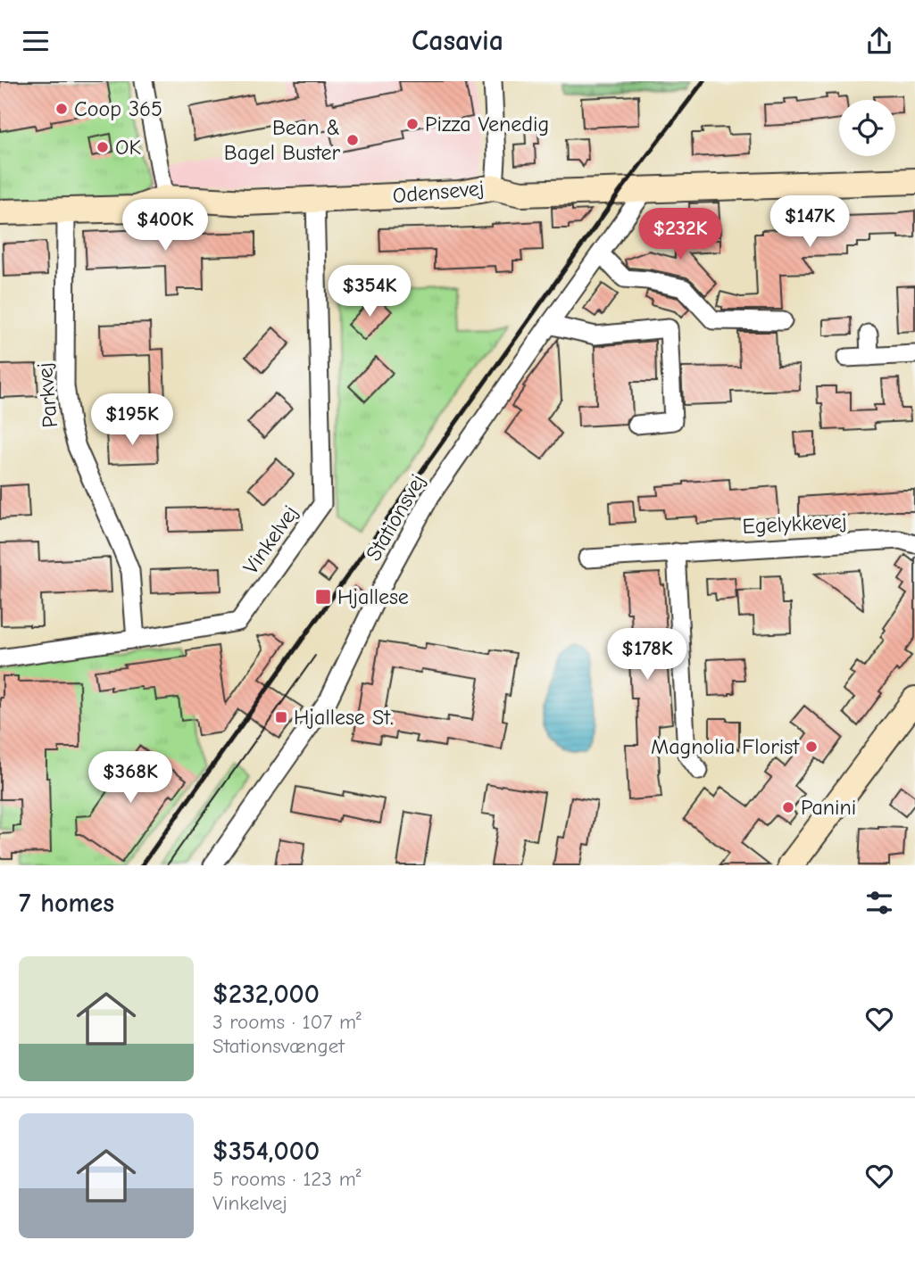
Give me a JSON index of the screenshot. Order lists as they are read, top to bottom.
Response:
{
  "streets": {
    "street": [
      "Odensevej",
      "Parkvej",
      "Stationsvej",
      "Egelykkevej",
      "Vinkelvej"
    ]
  },
  "crossings": [
    ["Odensevej", "Parkvej"],
    ["Odensevej", "Stationsvej"],
    ["Odensevej", "Vinkelvej"],
    ["Parkvej", "Vinkelvej"]
  ],
  "places": {
    "other": [
      "Coop 365",
      "Pizza Venedig",
      "Bean & Bagel Buster",
      "OK",
      "Magnolia Florist",
      "Panini"
    ],
    "transit": ["Hjallese", "Hjallese St."]
  },
  "page": {
    "header": "Casavia",
    "price": [
      "$147K",
      "$400K",
      "$232K",
      "$354K",
      "$195K",
      "$178K",
      "$368K"
    ],
    "heading": "7 homes",
    "list": [
      {
        "name": "$232,000",
        "note": "3 rooms · 107 m² · Stationsvænget"
      },
      {
        "name": "$354,000",
        "note": "5 rooms · 123 m² · Vinkelvej"
      }
    ]
  }
}
